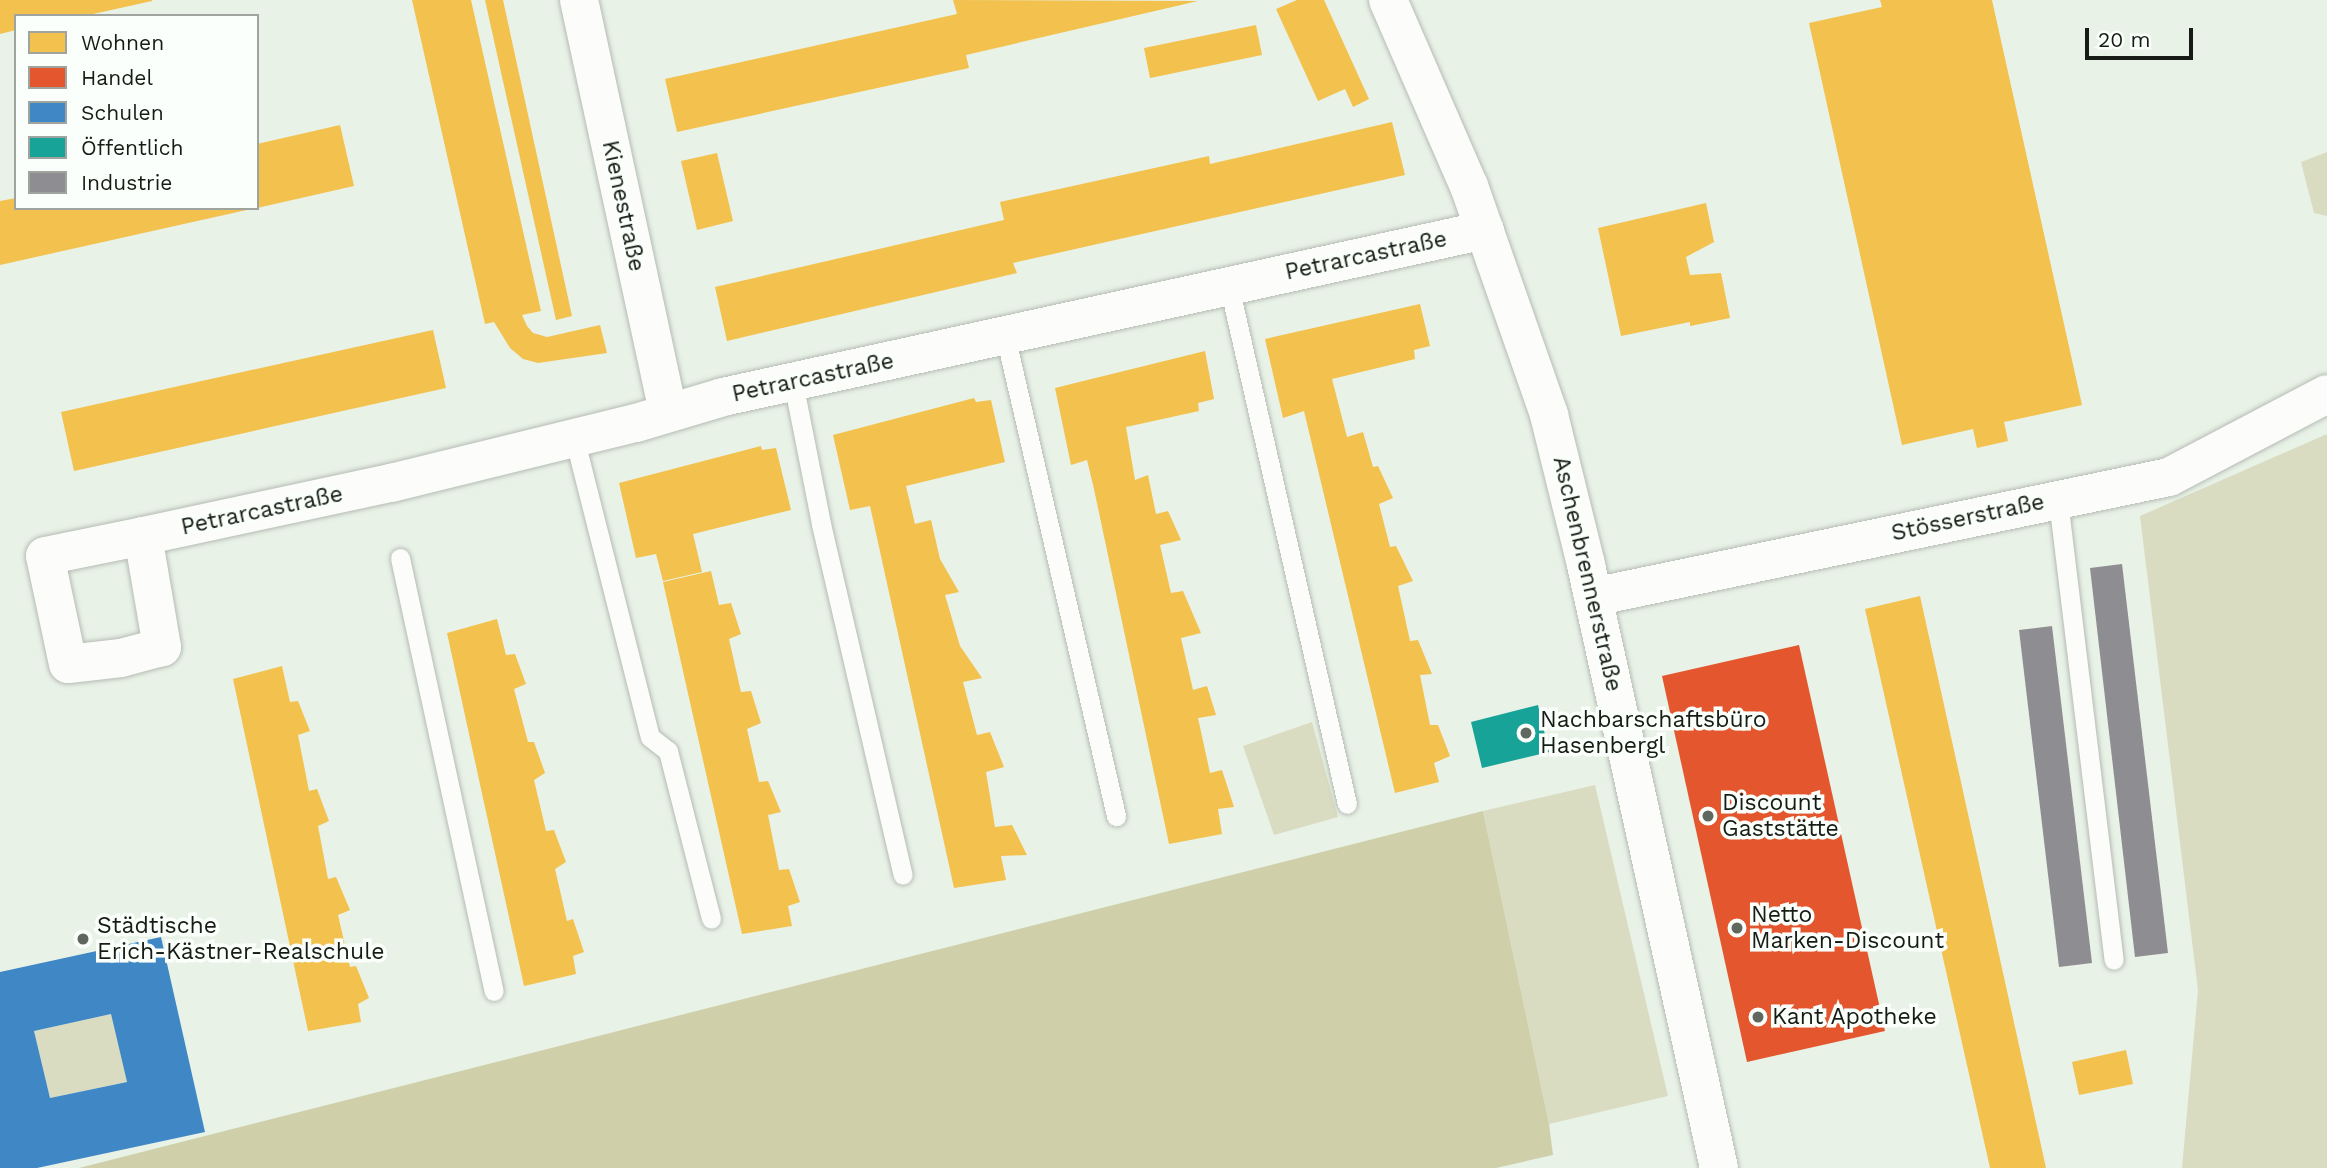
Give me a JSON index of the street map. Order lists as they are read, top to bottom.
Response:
{
  "streets": {
    "street": [
      "Kienestraße",
      "Petrarcastraße",
      "Stösserstraße",
      "Aschenbrennerstraße"
    ]
  },
  "crossings": [
    ["Kienestraße", "Petrarcastraße"],
    ["Petrarcastraße", "Aschenbrennerstraße"],
    ["Stösserstraße", "Aschenbrennerstraße"]
  ],
  "places": [
    "Nachbarschaftsbüro Hasenbergl",
    "Discount Gaststätte",
    "Netto Marken-Discount",
    "Städtische Erich-Kästner-Realschule",
    "Kant Apotheke"
  ],
  "legend": [
    "Wohnen",
    "Handel",
    "Schulen",
    "Öffentlich",
    "Industrie"
  ],
  "scale_bar": "20 m"
}
